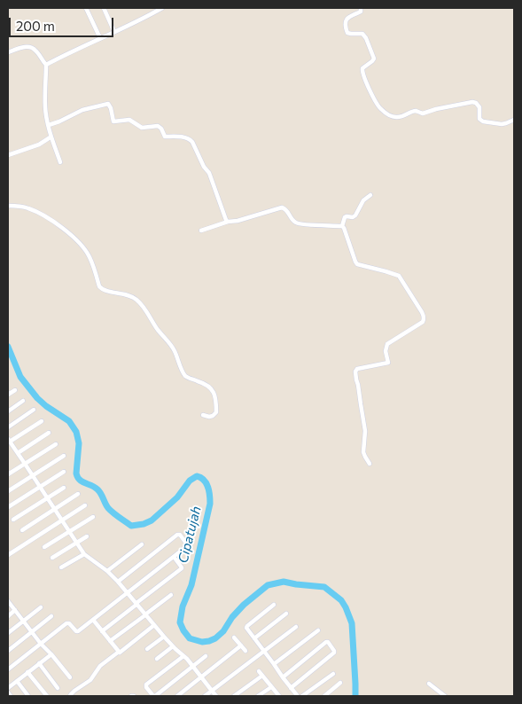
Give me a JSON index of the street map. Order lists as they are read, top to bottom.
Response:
{
  "water": ["Cipatujah"],
  "scale_bar": "200 m"
}
